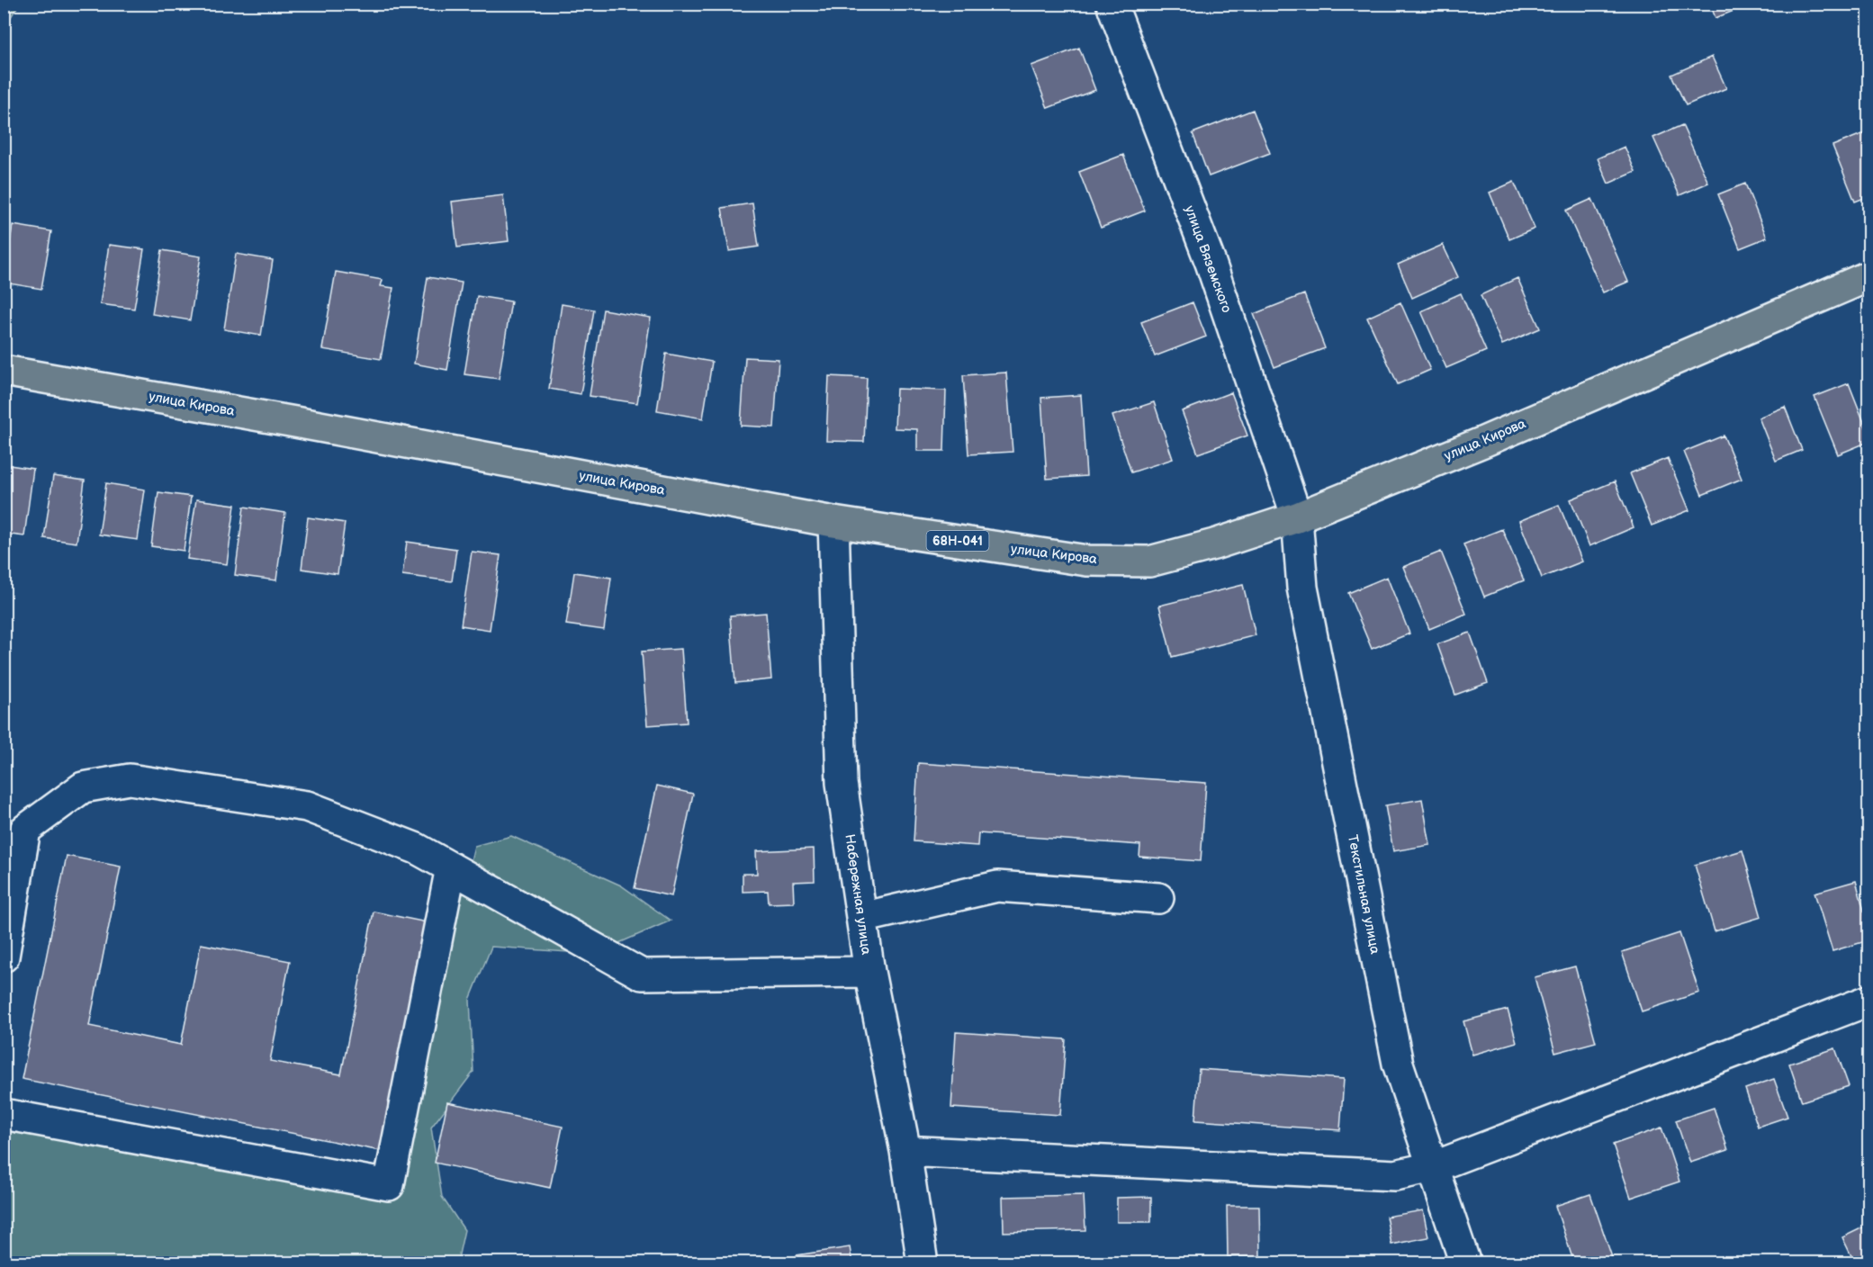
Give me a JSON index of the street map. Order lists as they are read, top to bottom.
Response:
{
  "streets": {
    "main road": ["улица Кирова", "68Н-041"],
    "street": ["улица Вяземского", "Набережная улица", "Текстильная улица"]
  },
  "crossings": [
    ["улица Вяземского", "улица Кирова"],
    ["улица Вяземского", "Текстильная улица"],
    ["улица Кирова", "Набережная улица"],
    ["улица Кирова", "Текстильная улица"]
  ]
}
